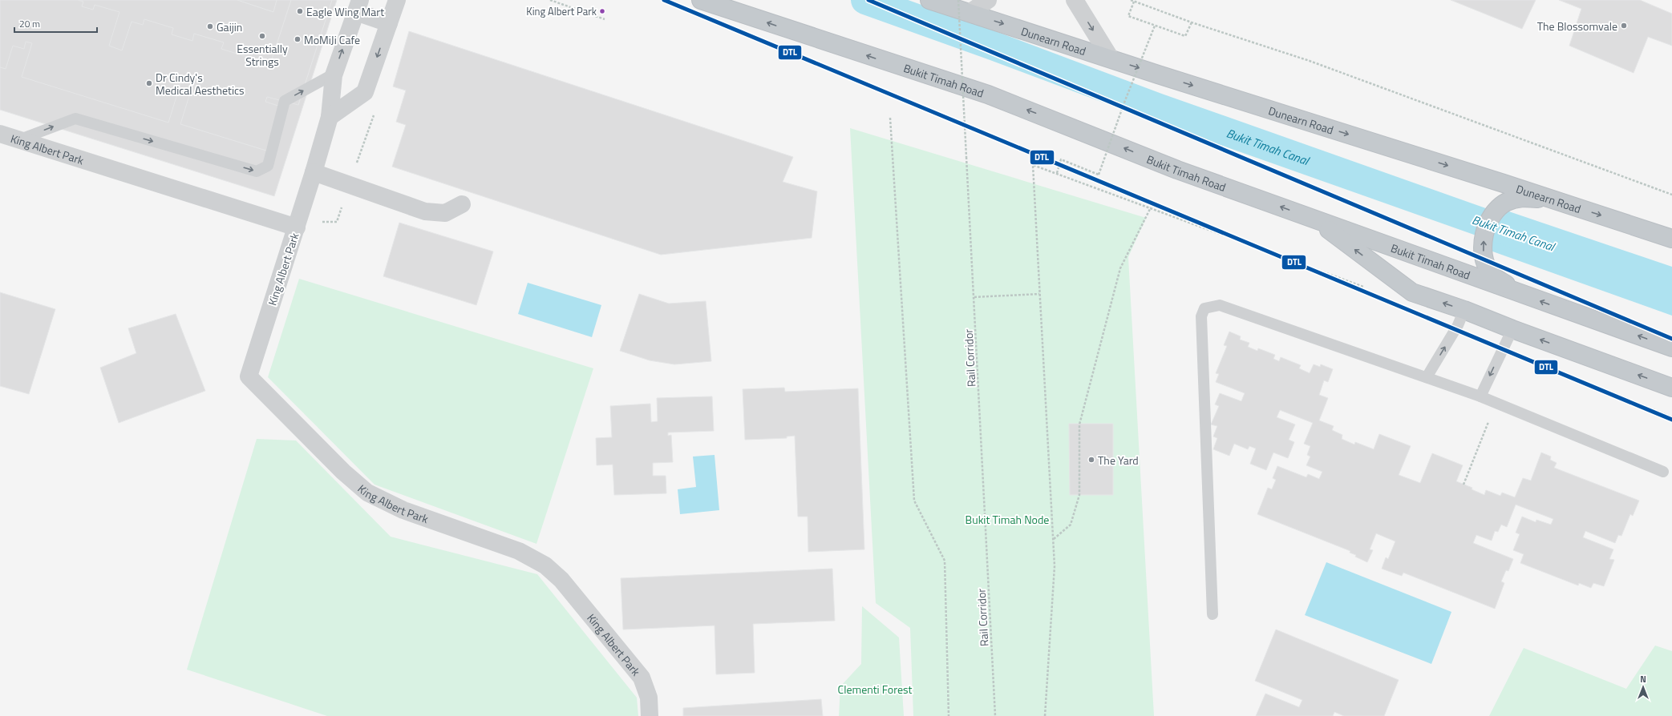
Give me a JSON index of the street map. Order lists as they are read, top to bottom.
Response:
{
  "streets": {
    "highway": ["Dunearn Road", "Bukit Timah Road"],
    "street": ["King Albert Park"],
    "path": ["Rail Corridor"]
  },
  "one_way": ["Bukit Timah Road"],
  "water": ["Bukit Timah Canal"],
  "parks": ["Bukit Timah Node", "Clementi Forest"],
  "places": [
    "Eagle Wing Mart",
    "King Albert Park",
    "The Blossomvale",
    "Gaijin",
    "Essentially Strings",
    "MoMiJi Cafe",
    "Dr Cindy's Medical Aesthetics",
    "The Yard"
  ],
  "lines": ["transit line DTL"],
  "scale_bar": "20 m",
  "north": "top"
}
